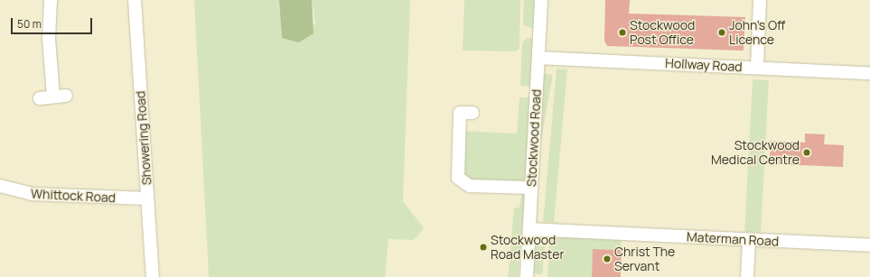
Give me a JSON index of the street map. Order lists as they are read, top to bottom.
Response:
{
  "streets": {
    "street": [
      "Hollway Road",
      "Showering Road",
      "Stockwood Road",
      "Whittock Road",
      "Materman Road"
    ]
  },
  "crossings": [
    ["Hollway Road", "Stockwood Road"],
    ["Showering Road", "Whittock Road"],
    ["Stockwood Road", "Materman Road"]
  ],
  "places": [
    "Stockwood Post Office",
    "John's Off Licence",
    "Stockwood Medical Centre",
    "Stockwood Road Master",
    "Christ The Servant"
  ],
  "scale_bar": "50 m"
}
